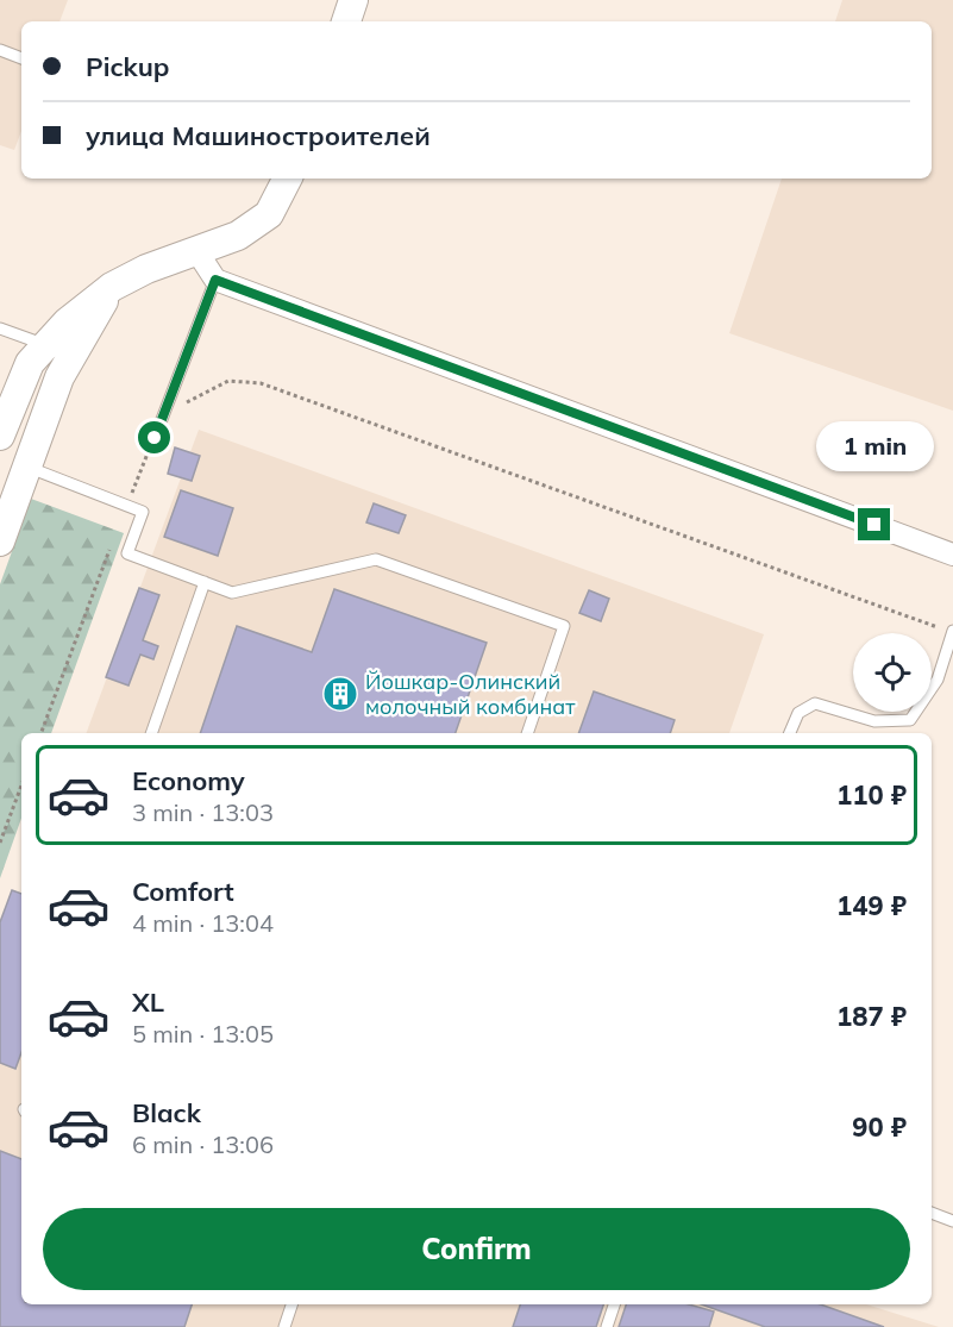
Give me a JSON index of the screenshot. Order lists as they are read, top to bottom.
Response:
{
  "places": {
    "building": ["Йошкар-Олинский молочный комбинат"]
  },
  "page": {
    "banner": ["Pickup", "улица Машиностроителей"],
    "bubble": "1 min",
    "list": [
      {
        "name": "Economy",
        "note": "3 min · 13:03",
        "value": "110 ₽"
      },
      {
        "name": "Comfort",
        "note": "4 min · 13:04",
        "value": "149 ₽"
      },
      {
        "name": "XL",
        "note": "5 min · 13:05",
        "value": "187 ₽"
      },
      {
        "name": "Black",
        "note": "6 min · 13:06",
        "value": "90 ₽"
      }
    ],
    "buttons": "Confirm"
  }
}
